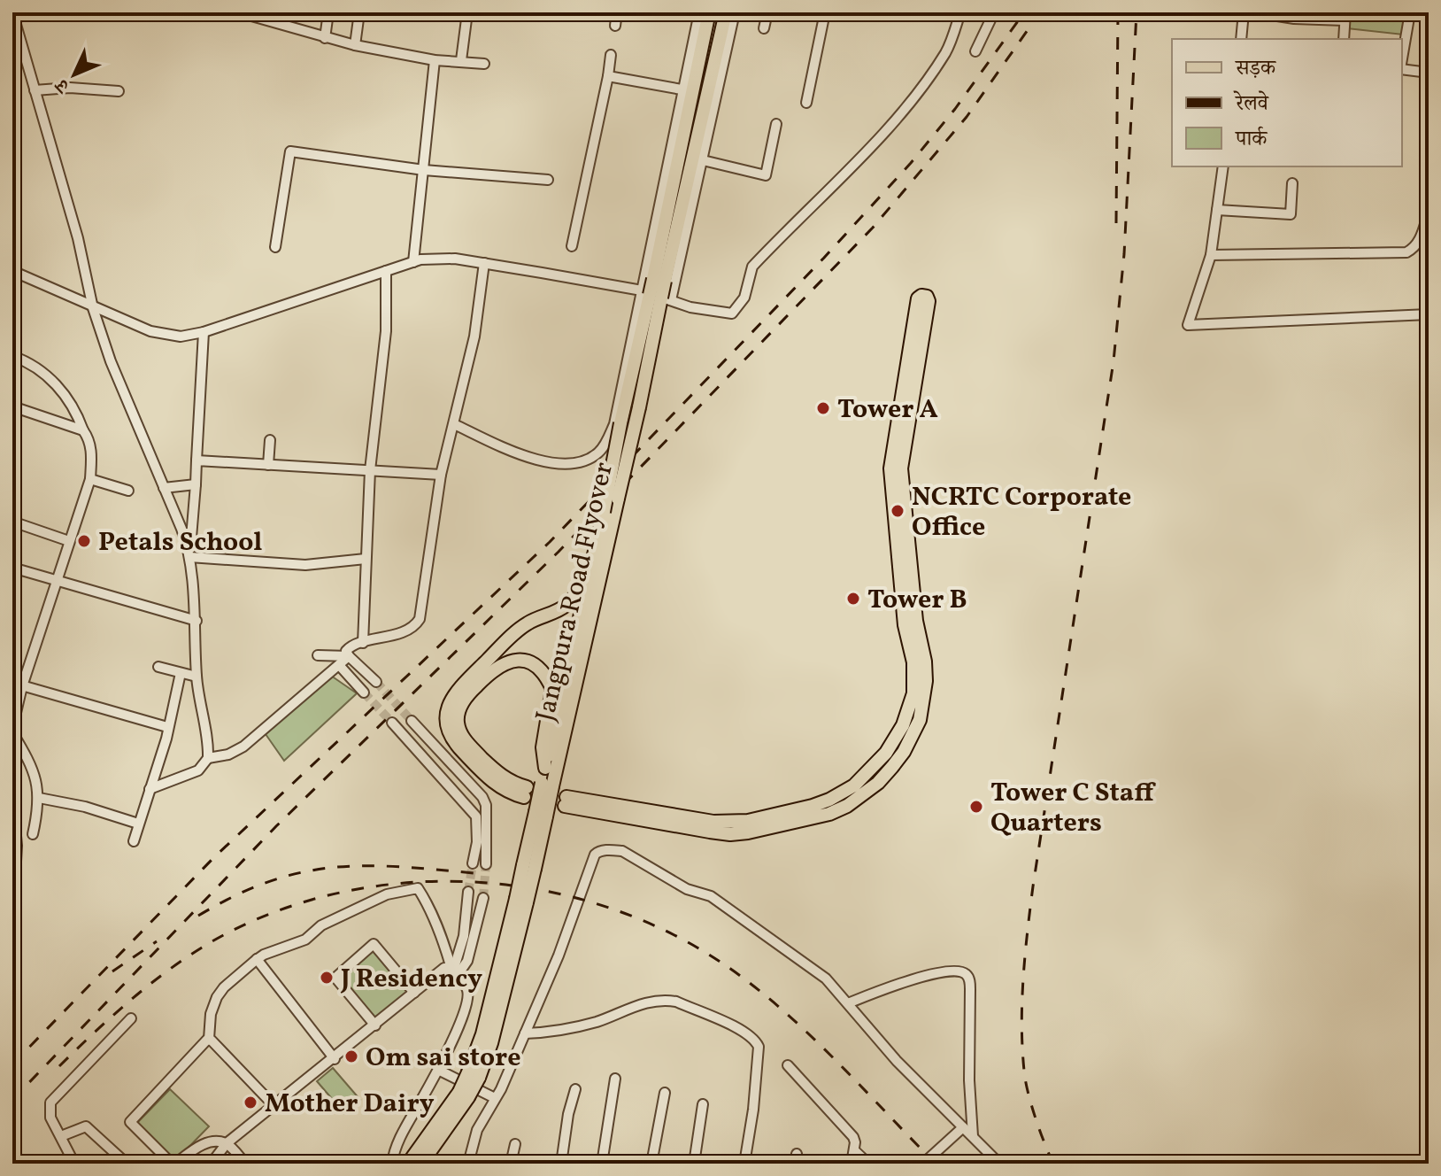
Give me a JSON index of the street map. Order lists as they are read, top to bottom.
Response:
{
  "streets": {
    "main road": ["Jangpura Road Flyover"]
  },
  "places": [
    "Tower A",
    "NCRTC Corporate Office",
    "Petals School",
    "Tower B",
    "Tower C Staff Quarters",
    "J Residency",
    "Om sai store",
    "Mother Dairy"
  ],
  "legend": ["सड़क", "रेलवे", "पार्क"],
  "north": "bottom left"
}
